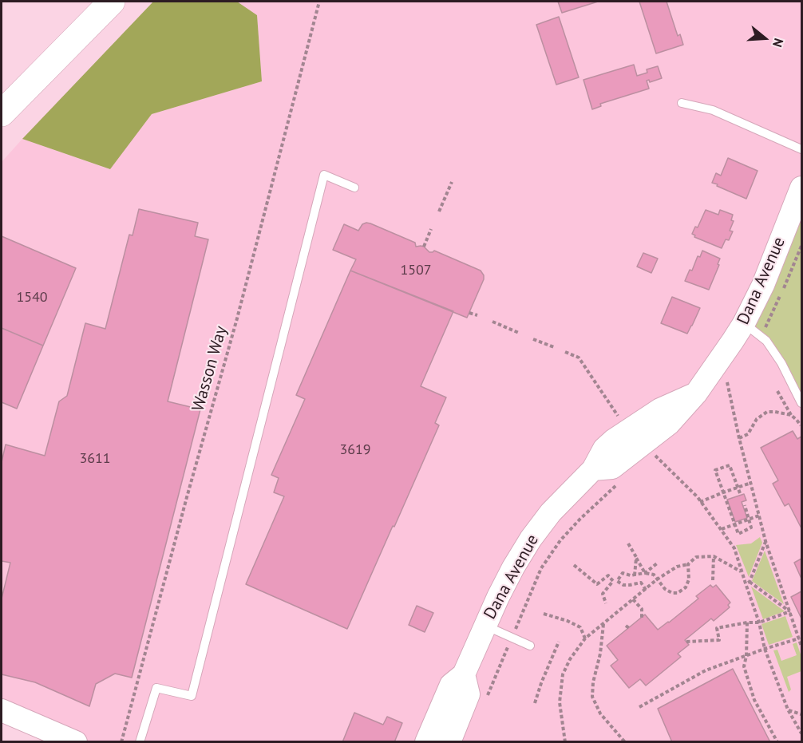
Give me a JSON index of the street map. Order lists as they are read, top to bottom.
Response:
{
  "streets": {
    "street": ["Dana Avenue"],
    "path": ["Wasson Way"]
  },
  "house_numbers": [
    "1507",
    "1540",
    "3619",
    "3611"
  ],
  "north": "right"
}
